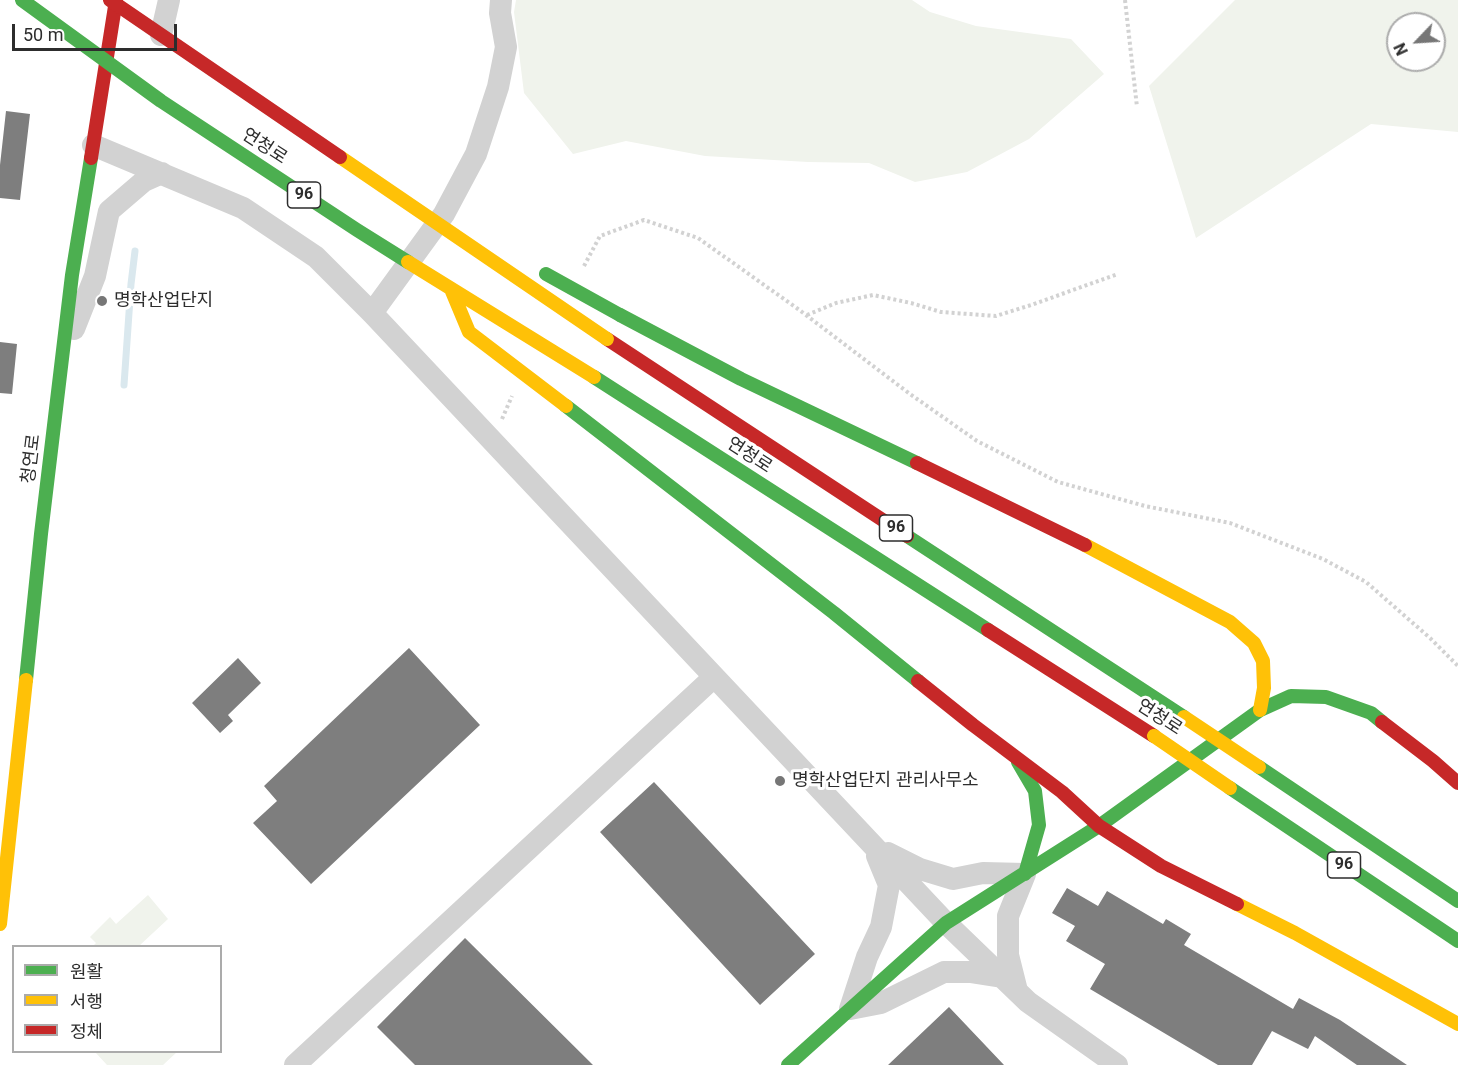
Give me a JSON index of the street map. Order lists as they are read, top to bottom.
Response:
{
  "streets": {
    "main road": ["연청로", "96", "청연로"]
  },
  "places": ["명학산업단지", "명학산업단지 관리사무소"],
  "legend": ["원활", "서행", "정체"],
  "scale_bar": "50 m",
  "north": "bottom left"
}
